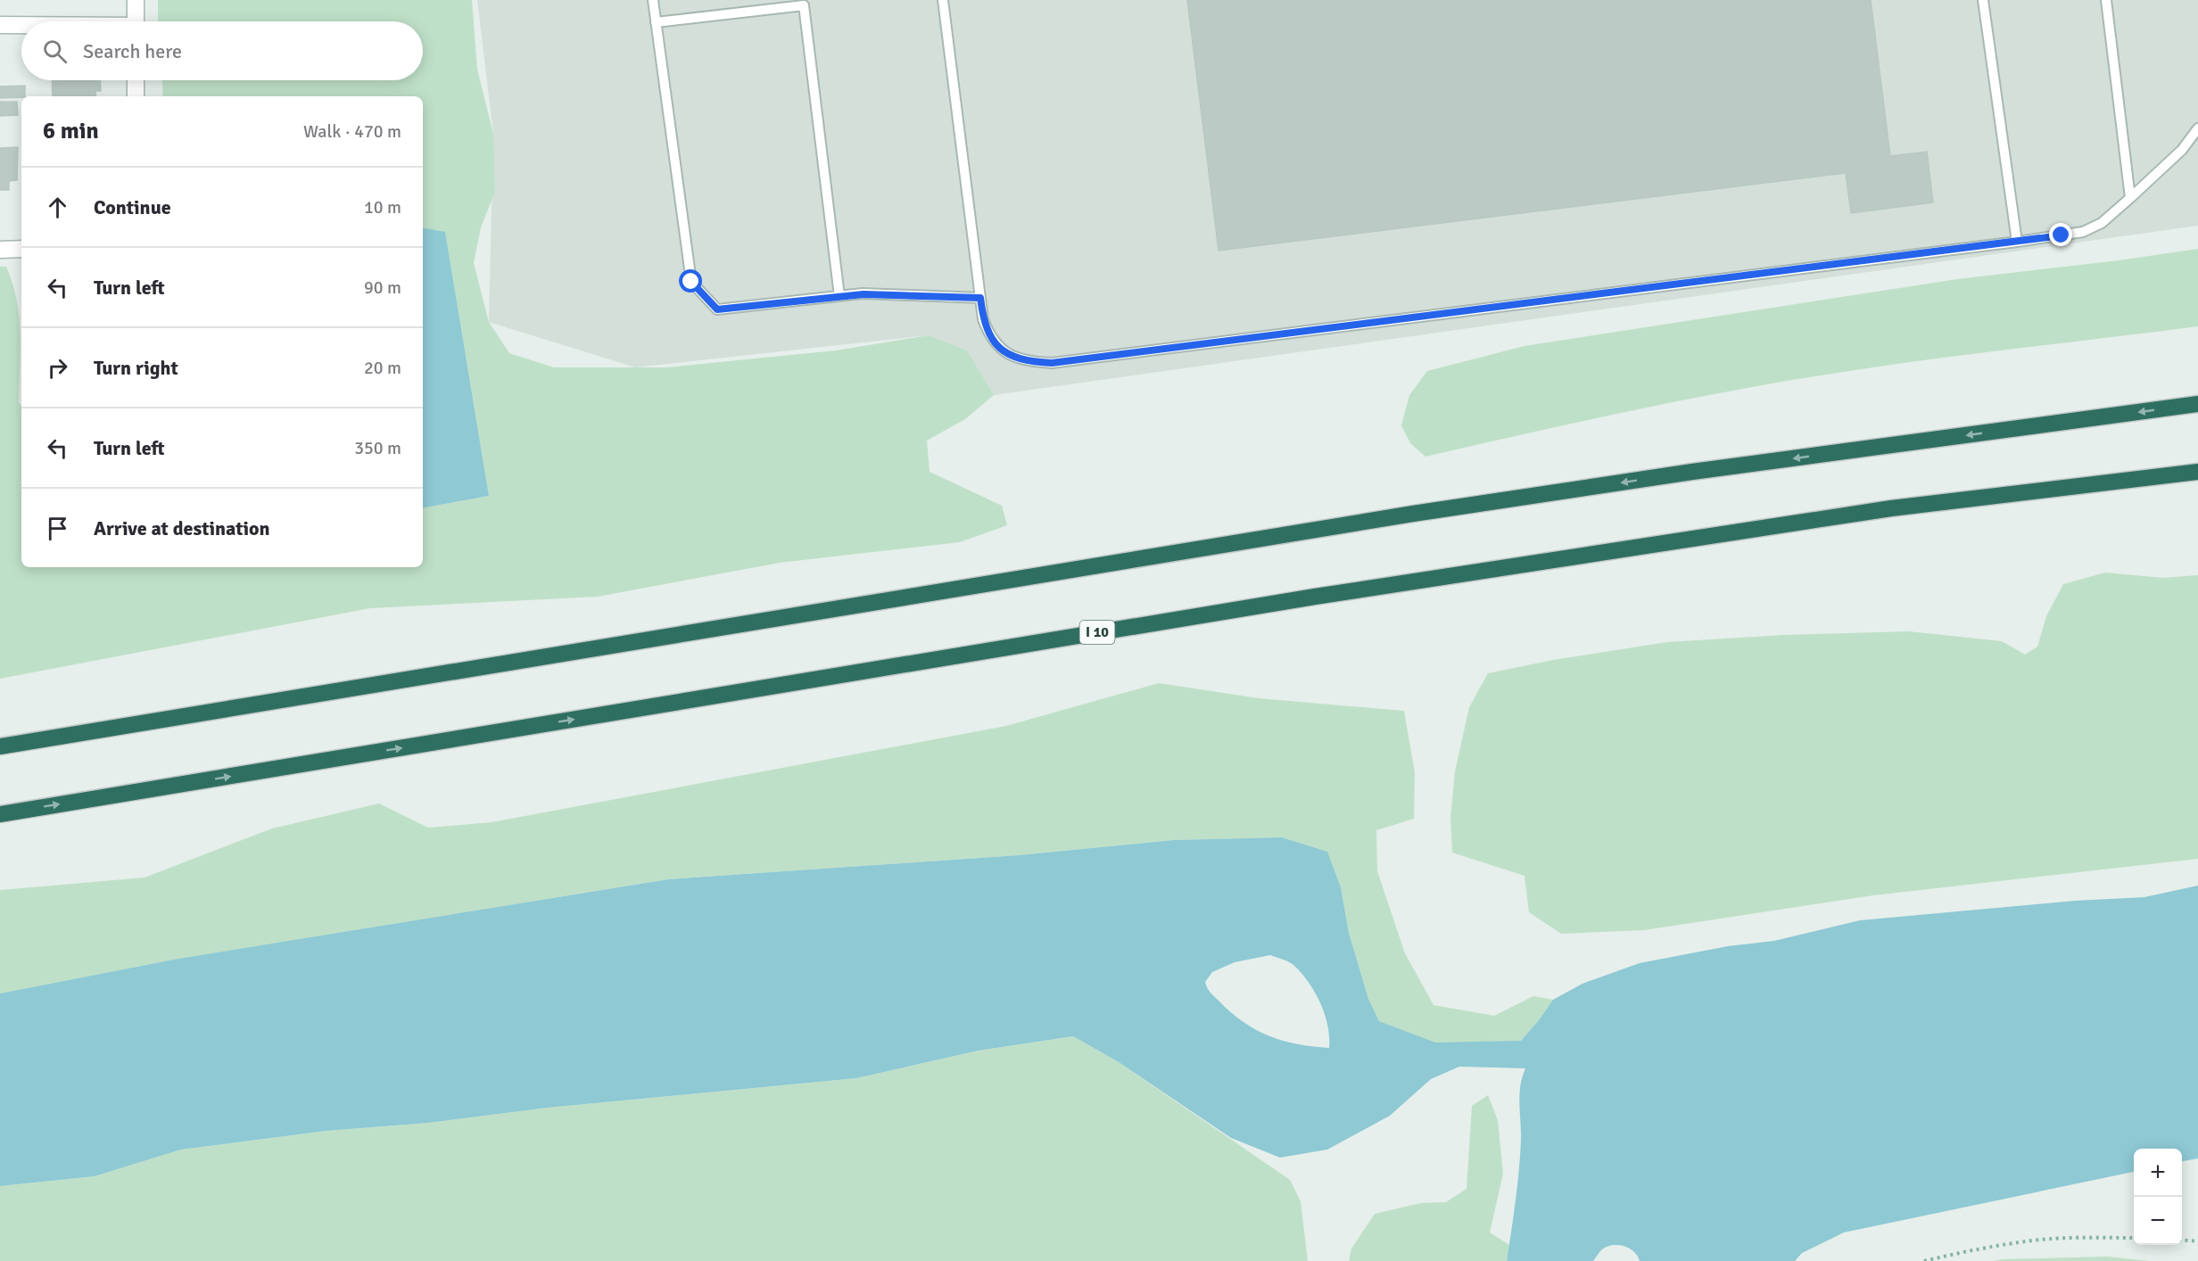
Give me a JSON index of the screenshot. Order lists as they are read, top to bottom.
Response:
{
  "streets": {
    "highway": ["I 10"]
  },
  "page": {
    "search": "Search here",
    "heading": ["6 min", "Walk · 470 m"],
    "list": [
      ["Continue", "10 m"],
      ["Turn left", "90 m"],
      ["Turn right", "20 m"],
      ["Turn left", "350 m"],
      "Arrive at destination"
    ],
    "map_buttons": ["+", "−"]
  }
}
